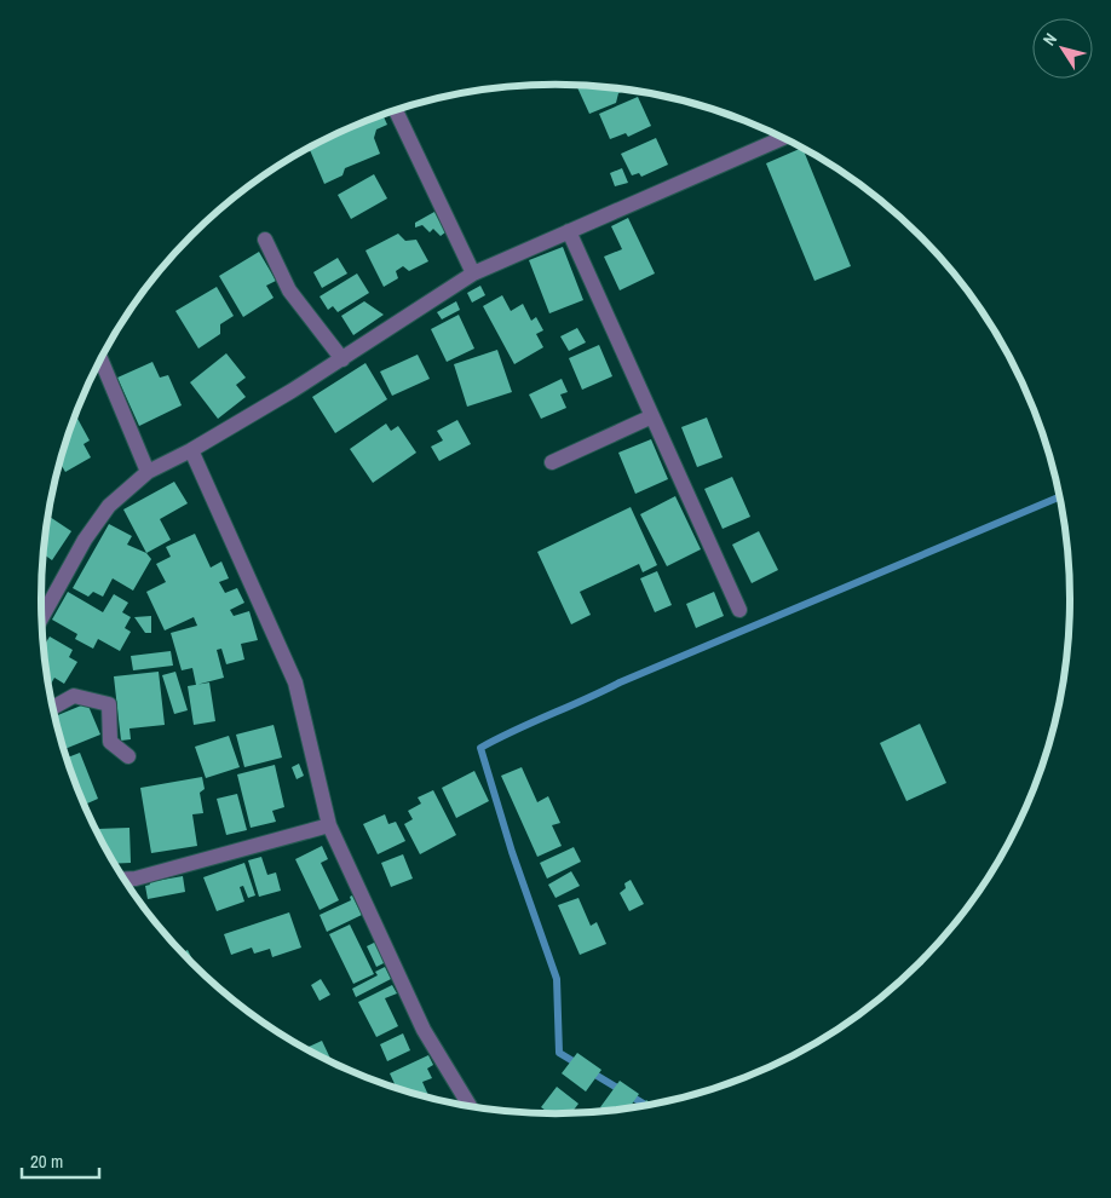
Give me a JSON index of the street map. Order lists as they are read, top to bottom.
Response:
{
  "scale_bar": "20 m",
  "north": "top left"
}
